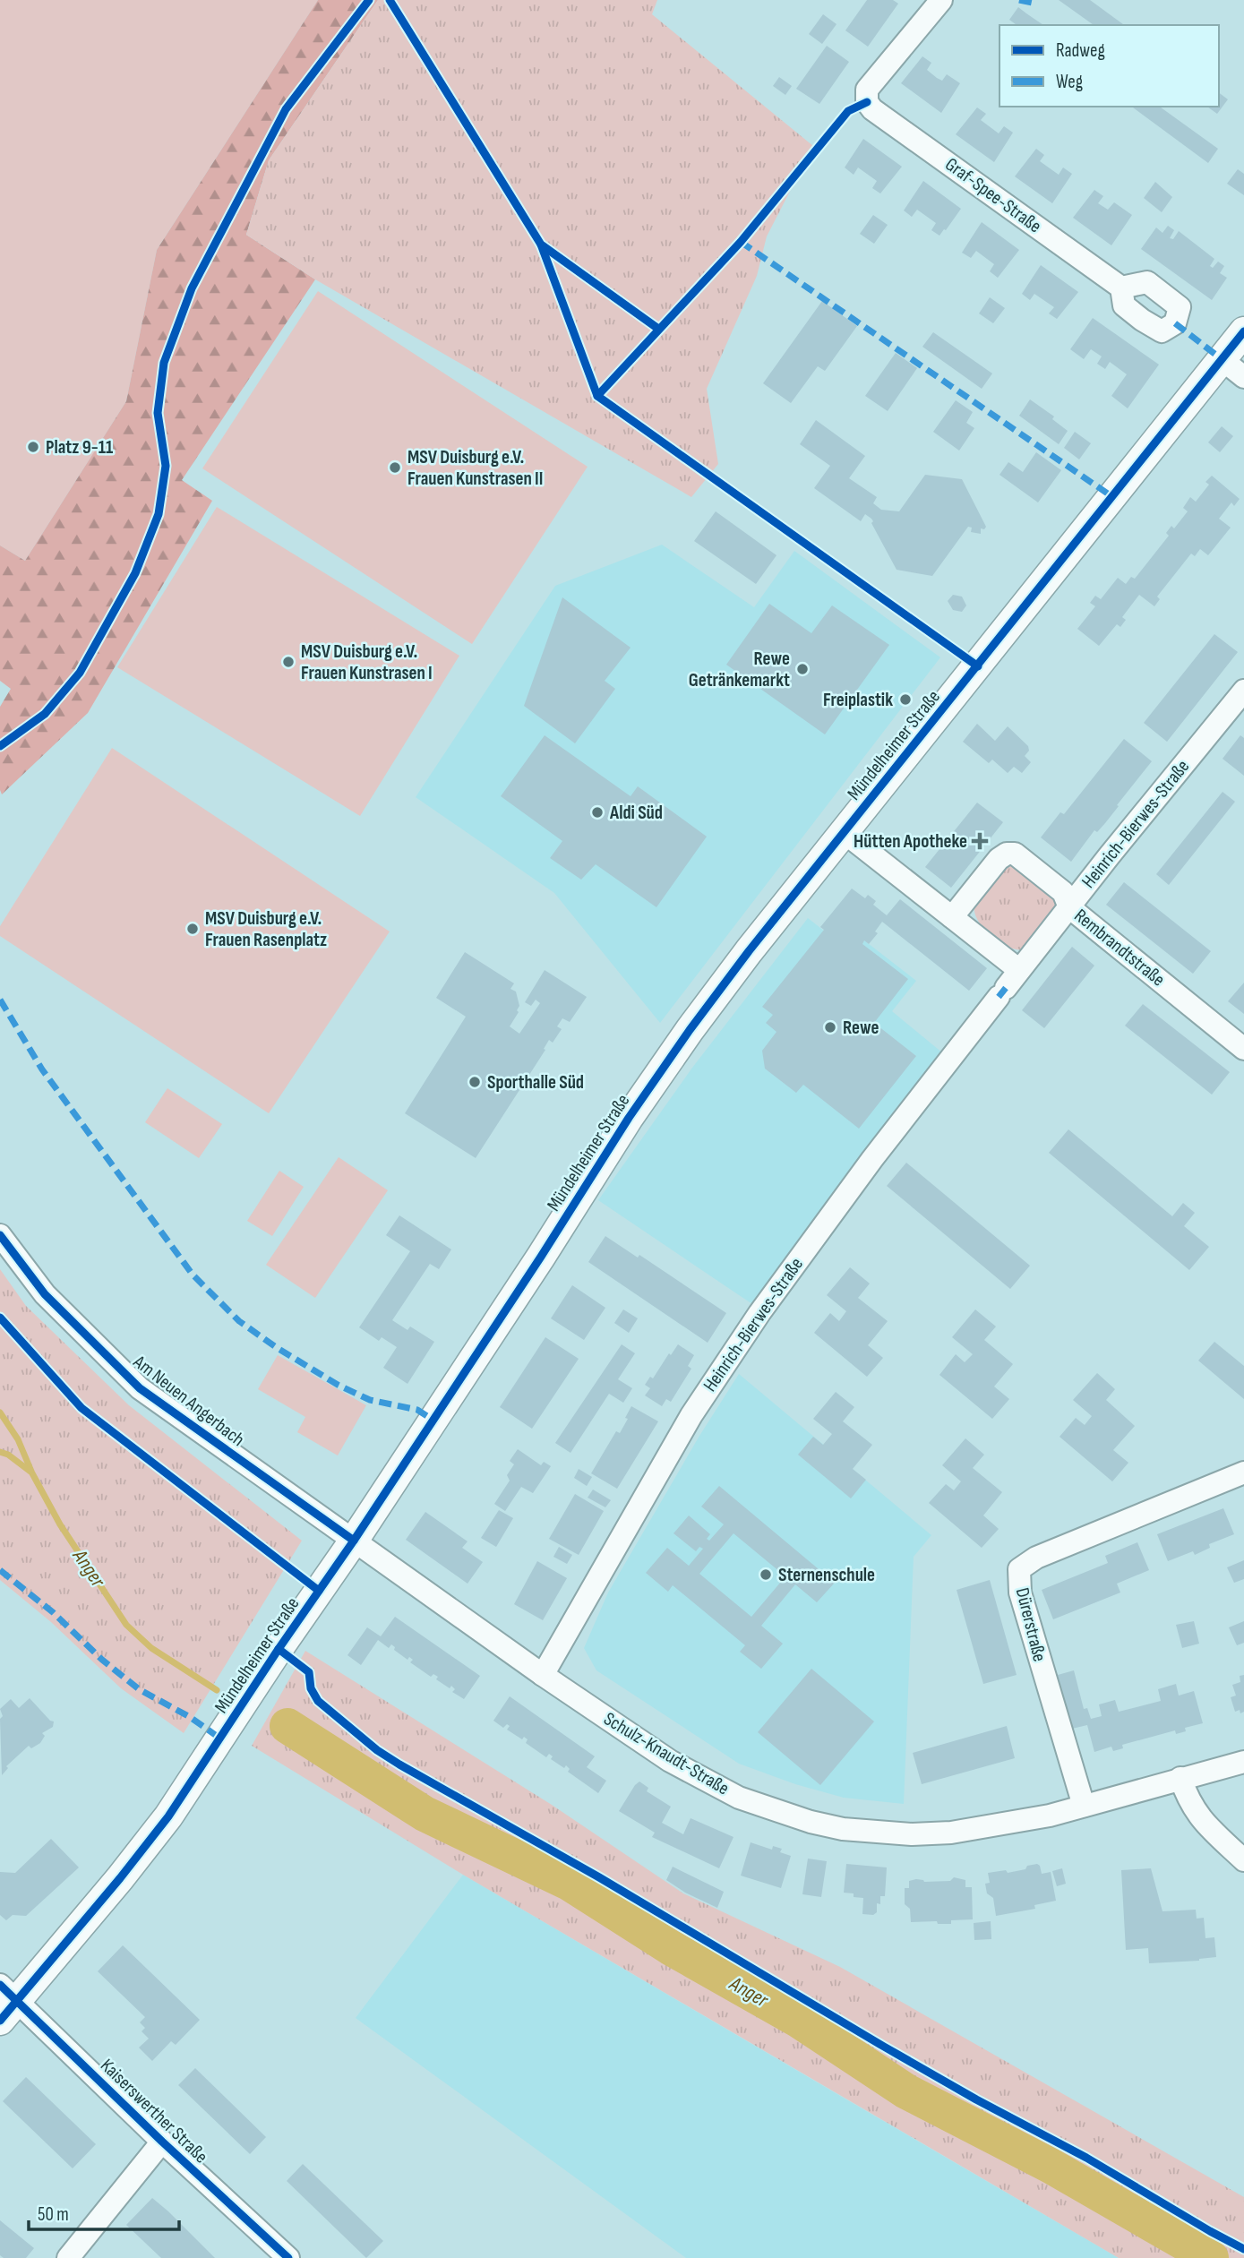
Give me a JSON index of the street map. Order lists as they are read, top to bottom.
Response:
{
  "streets": {
    "main road": ["Mündelheimer Straße"],
    "street": [
      "Graf-Spee-Straße",
      "Heinrich-Bierwes-Straße",
      "Rembrandtstraße",
      "Am Neuen Angerbach",
      "Dürerstraße",
      "Schulz-Knaudt-Straße",
      "Kaiserswerther Straße"
    ]
  },
  "crossings": [
    ["Mündelheimer Straße", "Am Neuen Angerbach"],
    ["Mündelheimer Straße", "Schulz-Knaudt-Straße"],
    ["Mündelheimer Straße", "Kaiserswerther Straße"],
    ["Heinrich-Bierwes-Straße", "Rembrandtstraße"],
    ["Heinrich-Bierwes-Straße", "Schulz-Knaudt-Straße"],
    ["Am Neuen Angerbach", "Schulz-Knaudt-Straße"],
    ["Dürerstraße", "Schulz-Knaudt-Straße"]
  ],
  "water": ["Anger"],
  "places": {
    "other": [
      "Platz 9-11",
      "MSV Duisburg e.V. Frauen Kunstrasen II",
      "MSV Duisburg e.V. Frauen Kunstrasen I",
      "Rewe Getränkemarkt",
      "Freiplastik",
      "Aldi Süd",
      "MSV Duisburg e.V. Frauen Rasenplatz",
      "Rewe",
      "Sporthalle Süd",
      "Sternenschule"
    ],
    "health": ["Hütten Apotheke"]
  },
  "legend": ["Radweg", "Weg"],
  "scale_bar": "50 m"
}
